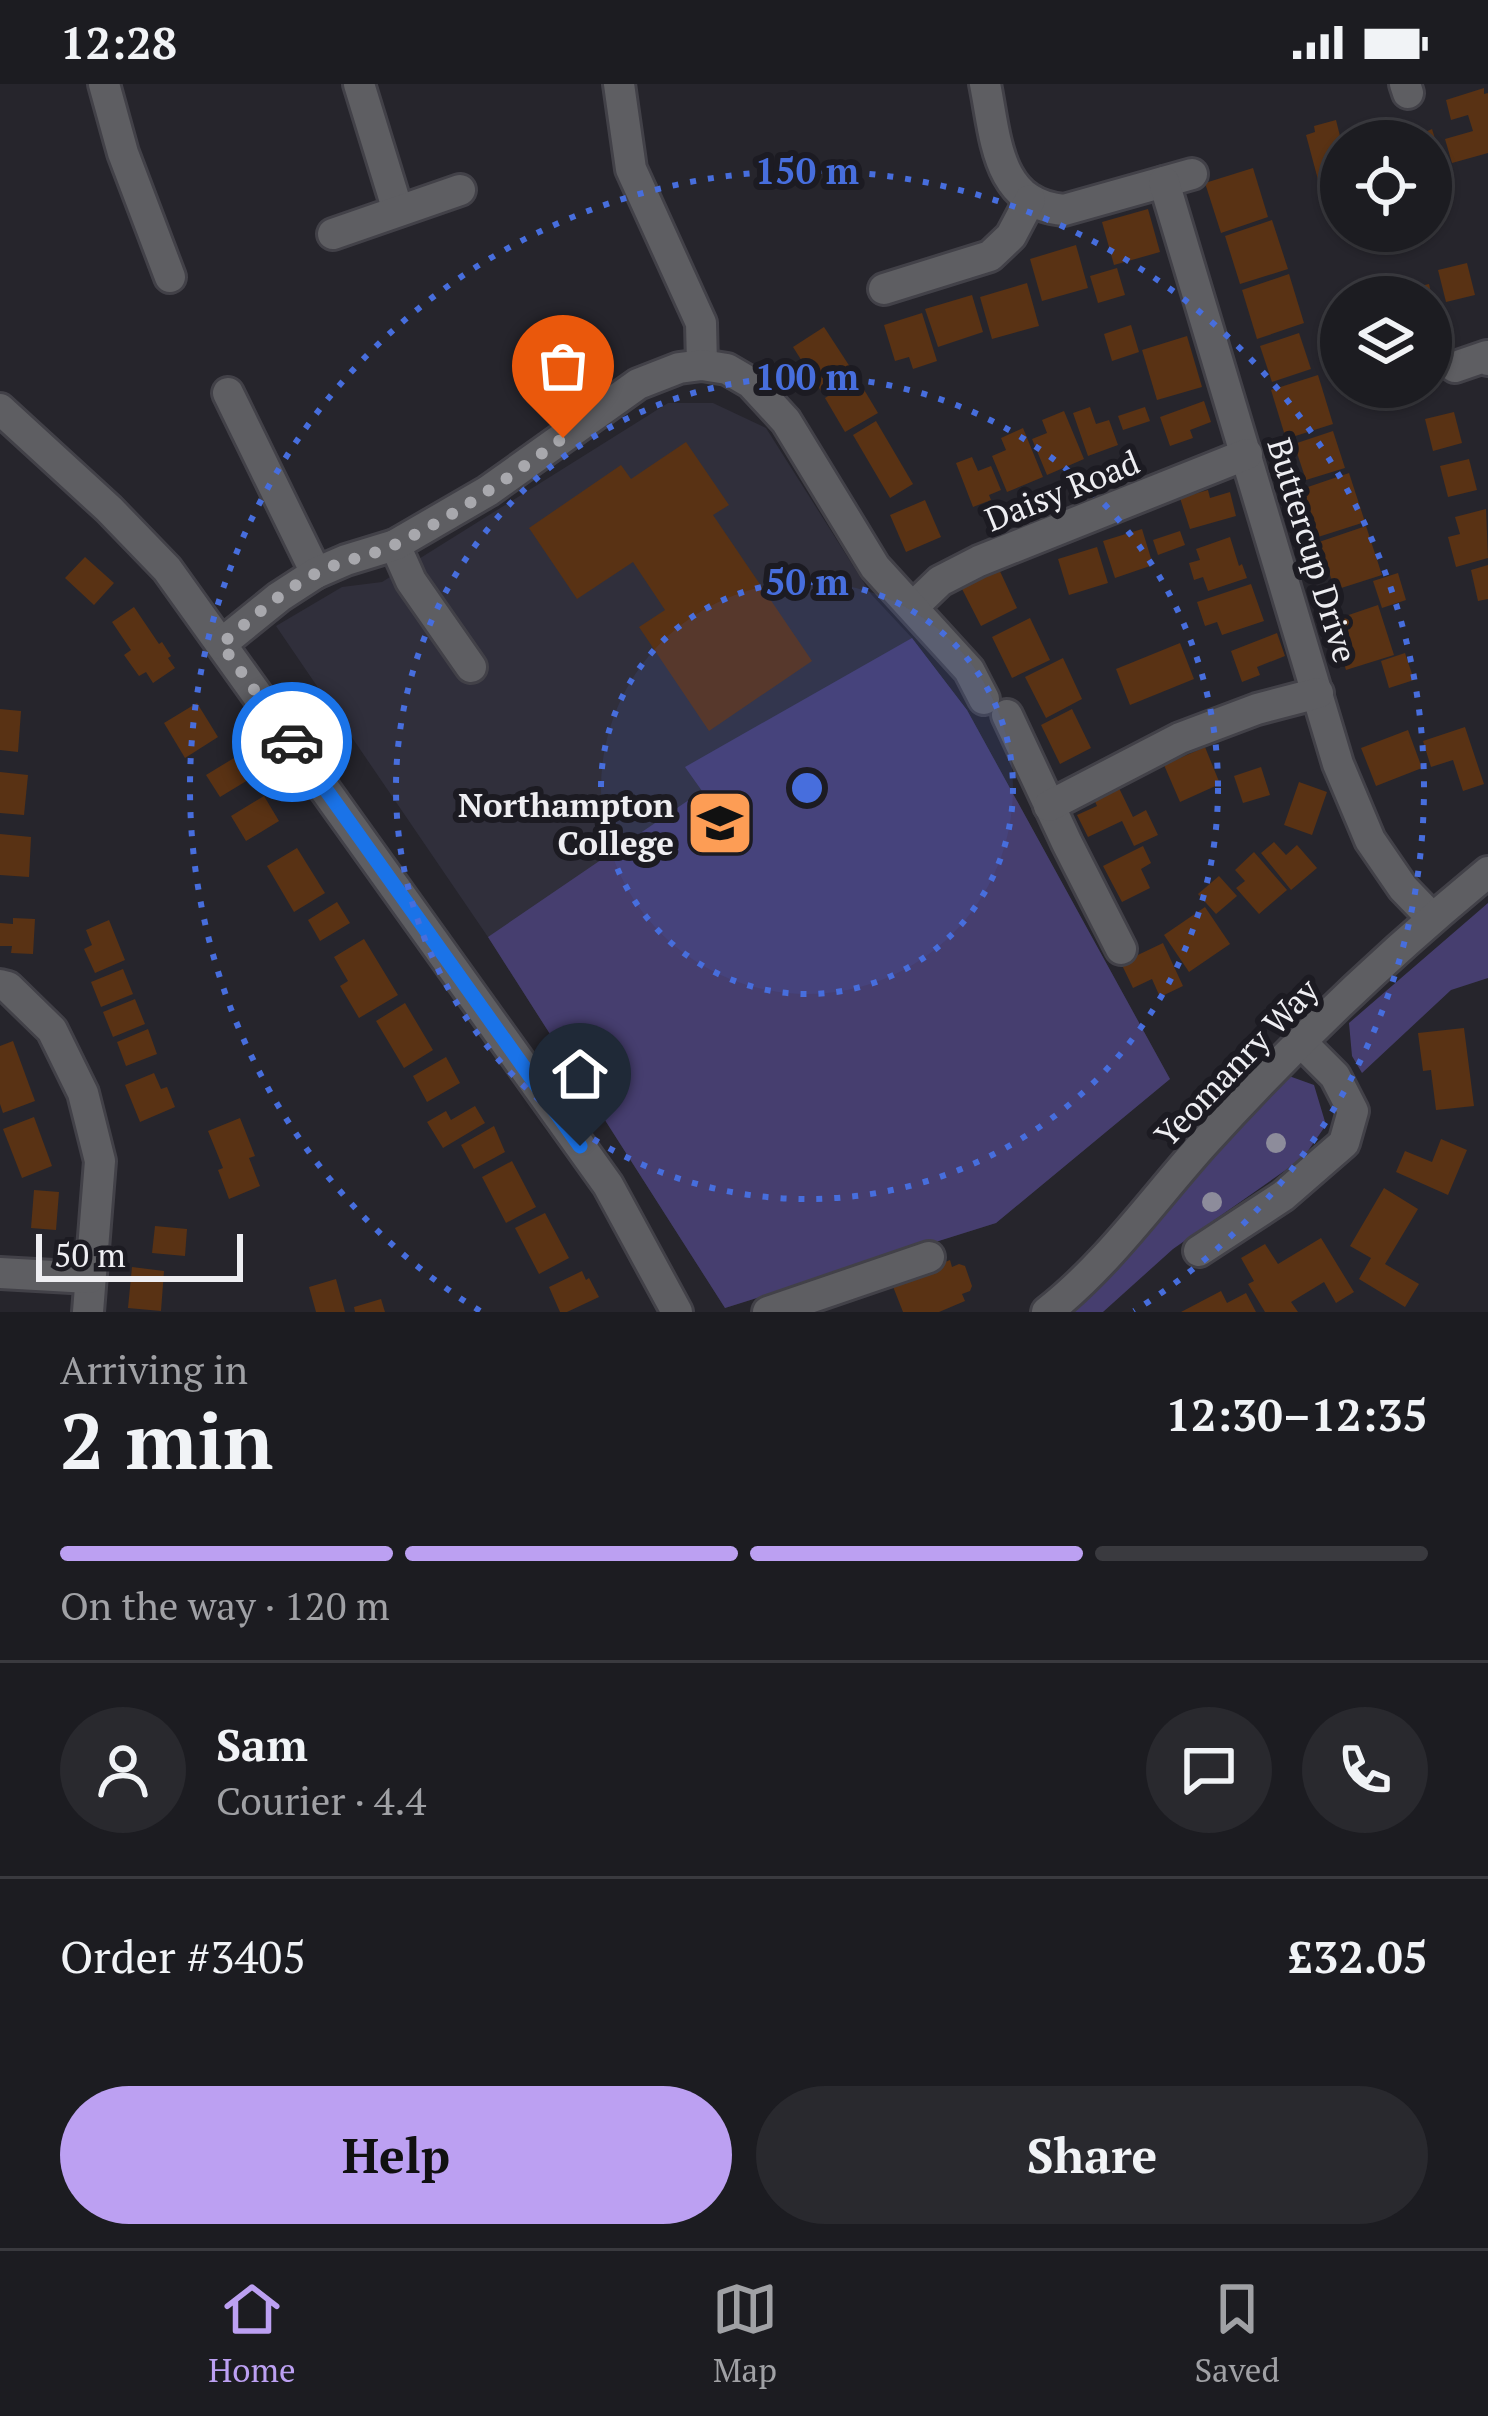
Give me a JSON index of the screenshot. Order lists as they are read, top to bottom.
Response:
{
  "streets": {
    "street": ["Daisy Road", "Buttercup Drive", "Yeomanry Way"]
  },
  "crossings": [
    ["Daisy Road", "Buttercup Drive"],
    ["Buttercup Drive", "Yeomanry Way"]
  ],
  "places": {
    "school or university": ["Northampton College"]
  },
  "scale_bar": "50 m",
  "page": {
    "status": "12:28",
    "scale": "50 m",
    "heading": ["2 min", "Arriving in", "12:30–12:35"],
    "panel": [
      "Sam",
      "Courier · 4.4",
      "Order #3405",
      "£32.05"
    ],
    "bar": "On the way · 120 m",
    "buttons": ["Help", "Share"],
    "tabs": ["Home", "Map", "Saved"]
  },
  "rings": ["150 m", "100 m", "50 m"]
}
